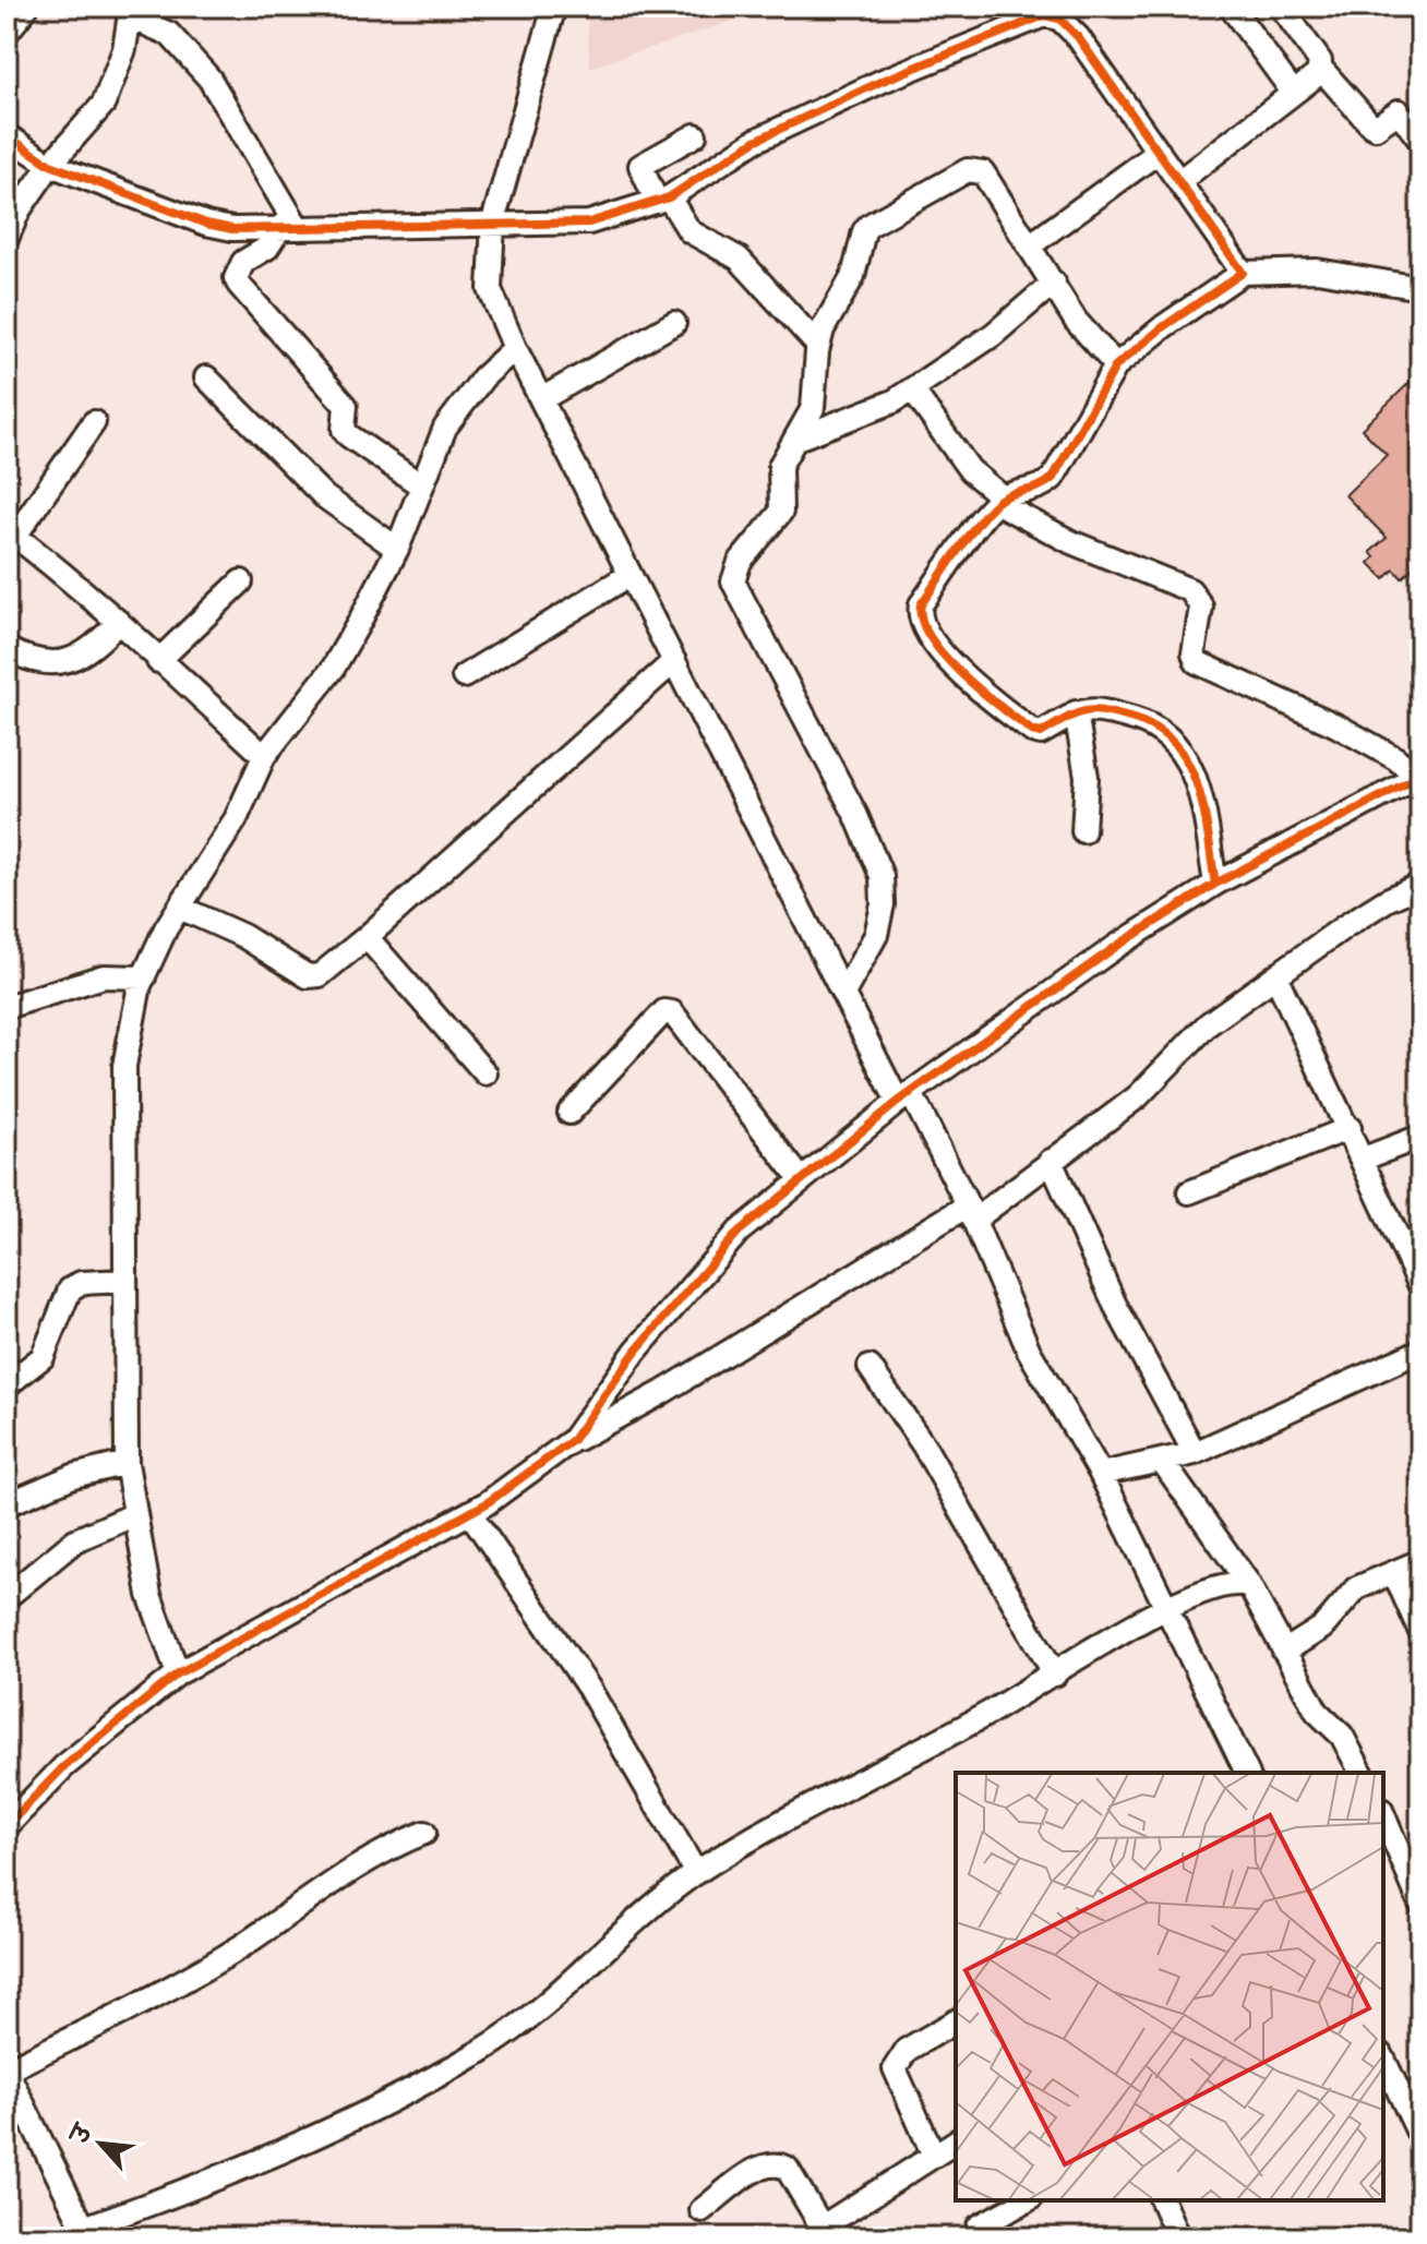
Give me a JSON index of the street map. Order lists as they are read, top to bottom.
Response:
{
  "north": "top left"
}
